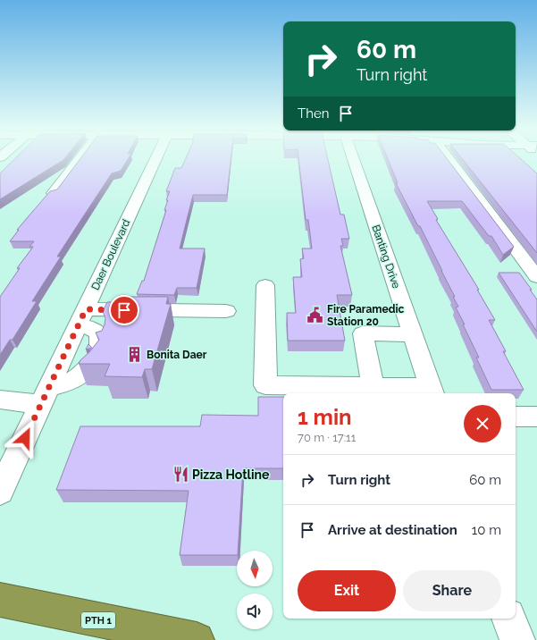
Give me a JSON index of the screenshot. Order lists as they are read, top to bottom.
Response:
{
  "streets": {
    "highway": ["PTH 1"],
    "street": ["Daer Boulevard", "Banting Drive"]
  },
  "places": {
    "public building": ["Fire Paramedic Station 20"],
    "building": ["Bonita Daer"],
    "restaurant": ["Pizza Hotline"]
  },
  "north": "bottom",
  "page": {
    "turn": ["60 m", "Turn right"],
    "then": "Then",
    "heading": ["1 min", "70 m · 17:11"],
    "list": [
      {
        "name": "Turn right",
        "value": "60 m"
      },
      {
        "name": "Arrive at destination",
        "value": "10 m"
      }
    ],
    "buttons": ["Exit", "Share"]
  }
}
